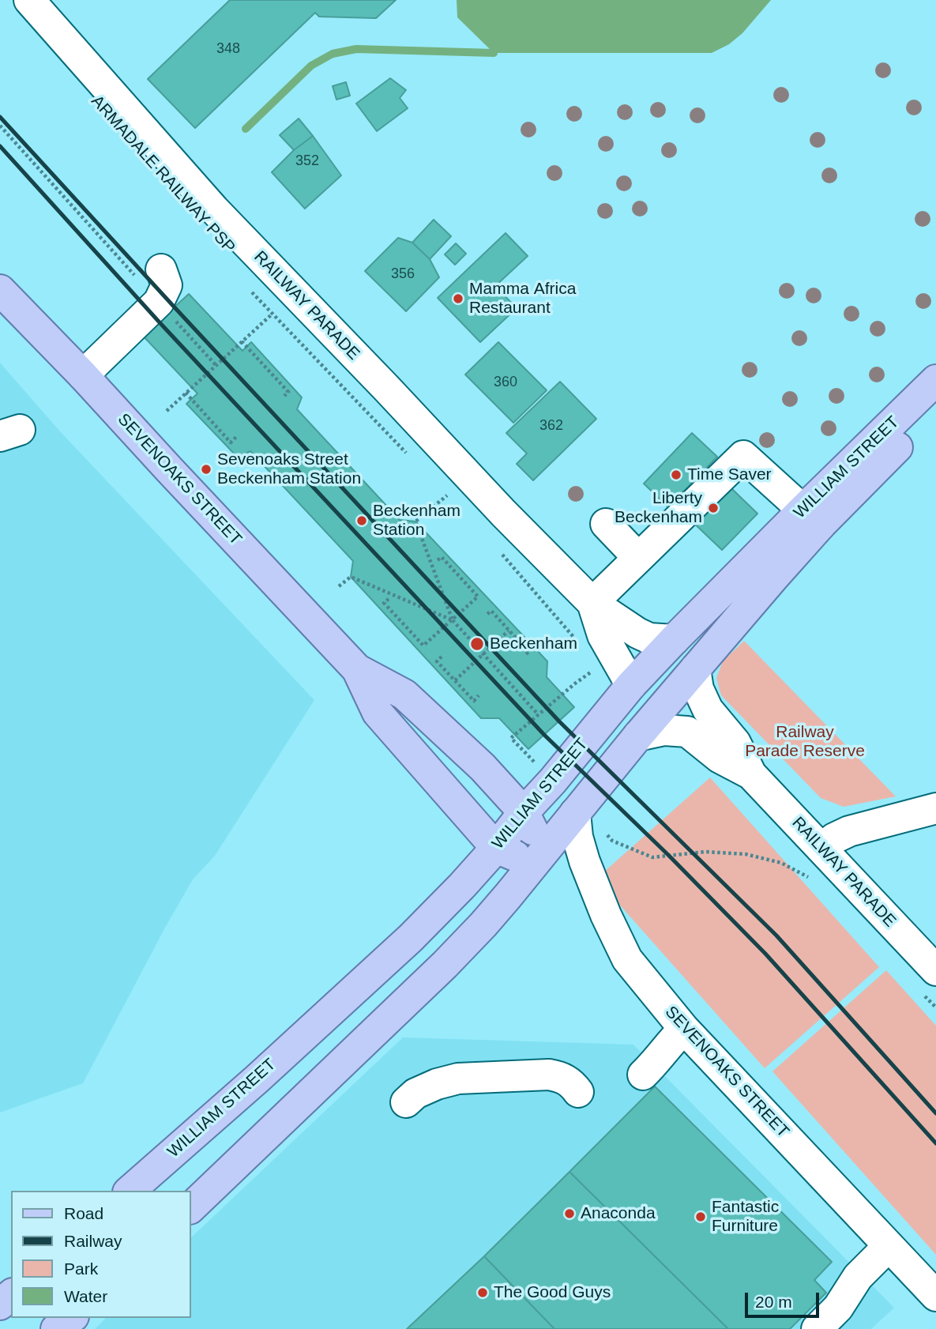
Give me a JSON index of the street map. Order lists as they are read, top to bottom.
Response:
{
  "streets": {
    "main road": ["WILLIAM STREET", "SEVENOAKS STREET"],
    "street": ["RAILWAY PARADE"]
  },
  "crossings": [
    ["RAILWAY PARADE", "WILLIAM STREET"],
    ["WILLIAM STREET", "SEVENOAKS STREET"]
  ],
  "parks": ["Railway Parade Reserve"],
  "places": [
    "Mamma Africa Restaurant",
    "Sevenoaks Street Beckenham Station",
    "Time Saver",
    "Liberty Beckenham",
    "Beckenham Station",
    "Beckenham",
    "Anaconda",
    "Fantastic Furniture",
    "The Good Guys"
  ],
  "house_numbers": [
    "348",
    "352",
    "356",
    "360",
    "362"
  ],
  "legend": [
    "Road",
    "Railway",
    "Park",
    "Water"
  ],
  "scale_bar": "20 m"
}
